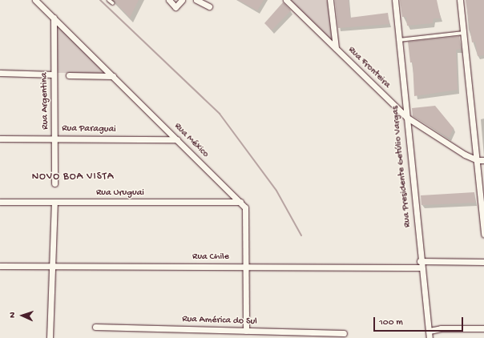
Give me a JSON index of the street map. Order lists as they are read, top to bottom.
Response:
{
  "streets": {
    "street": [
      "Rua Fronteira",
      "Rua Argentina",
      "Rua Paraguai",
      "Rua México",
      "Rua Presidente Getúlio Vargas",
      "Rua Uruguai",
      "Rua Chile",
      "Rua América do Sul"
    ]
  },
  "crossings": [
    ["Rua Fronteira", "Rua Presidente Getúlio Vargas"],
    ["Rua Argentina", "Rua Paraguai"],
    ["Rua Argentina", "Rua México"],
    ["Rua Paraguai", "Rua México"],
    ["Rua México", "Rua Uruguai"],
    ["Rua México", "Rua Chile"],
    ["Rua México", "Rua América do Sul"],
    ["Rua Presidente Getúlio Vargas", "Rua Chile"]
  ],
  "districts": ["NOVO BOA VISTA"],
  "scale_bar": "100 m",
  "north": "left"
}
